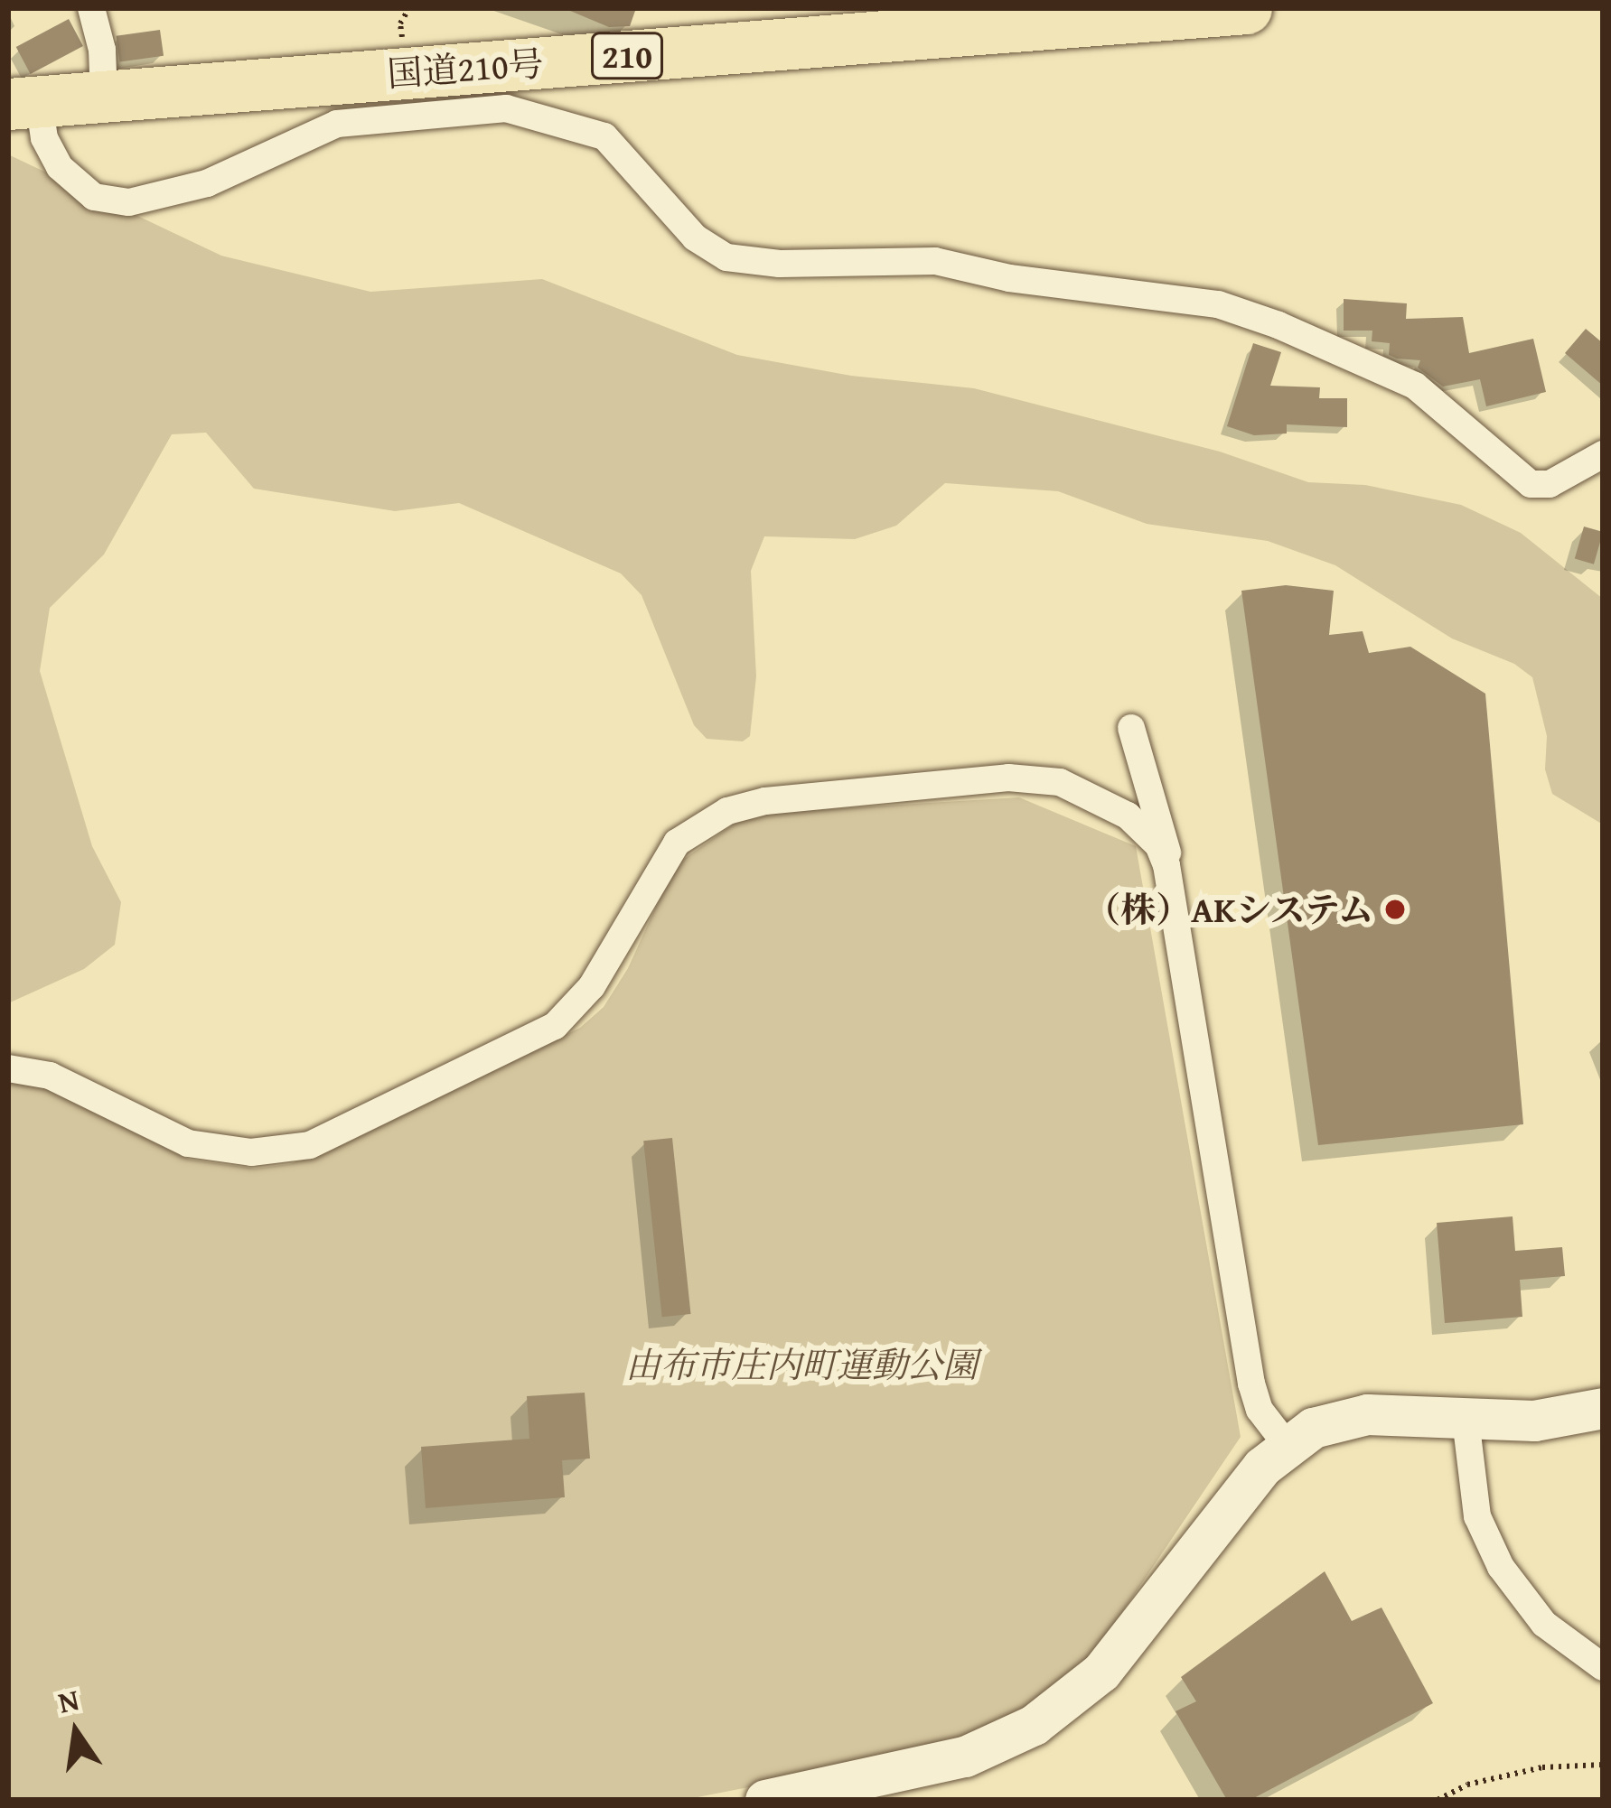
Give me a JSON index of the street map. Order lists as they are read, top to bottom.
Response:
{
  "streets": {
    "highway": ["210", "国道210号"]
  },
  "parks": ["由布市庄内町運動公園"],
  "places": ["（株）AKシステム"],
  "north": "top"
}
